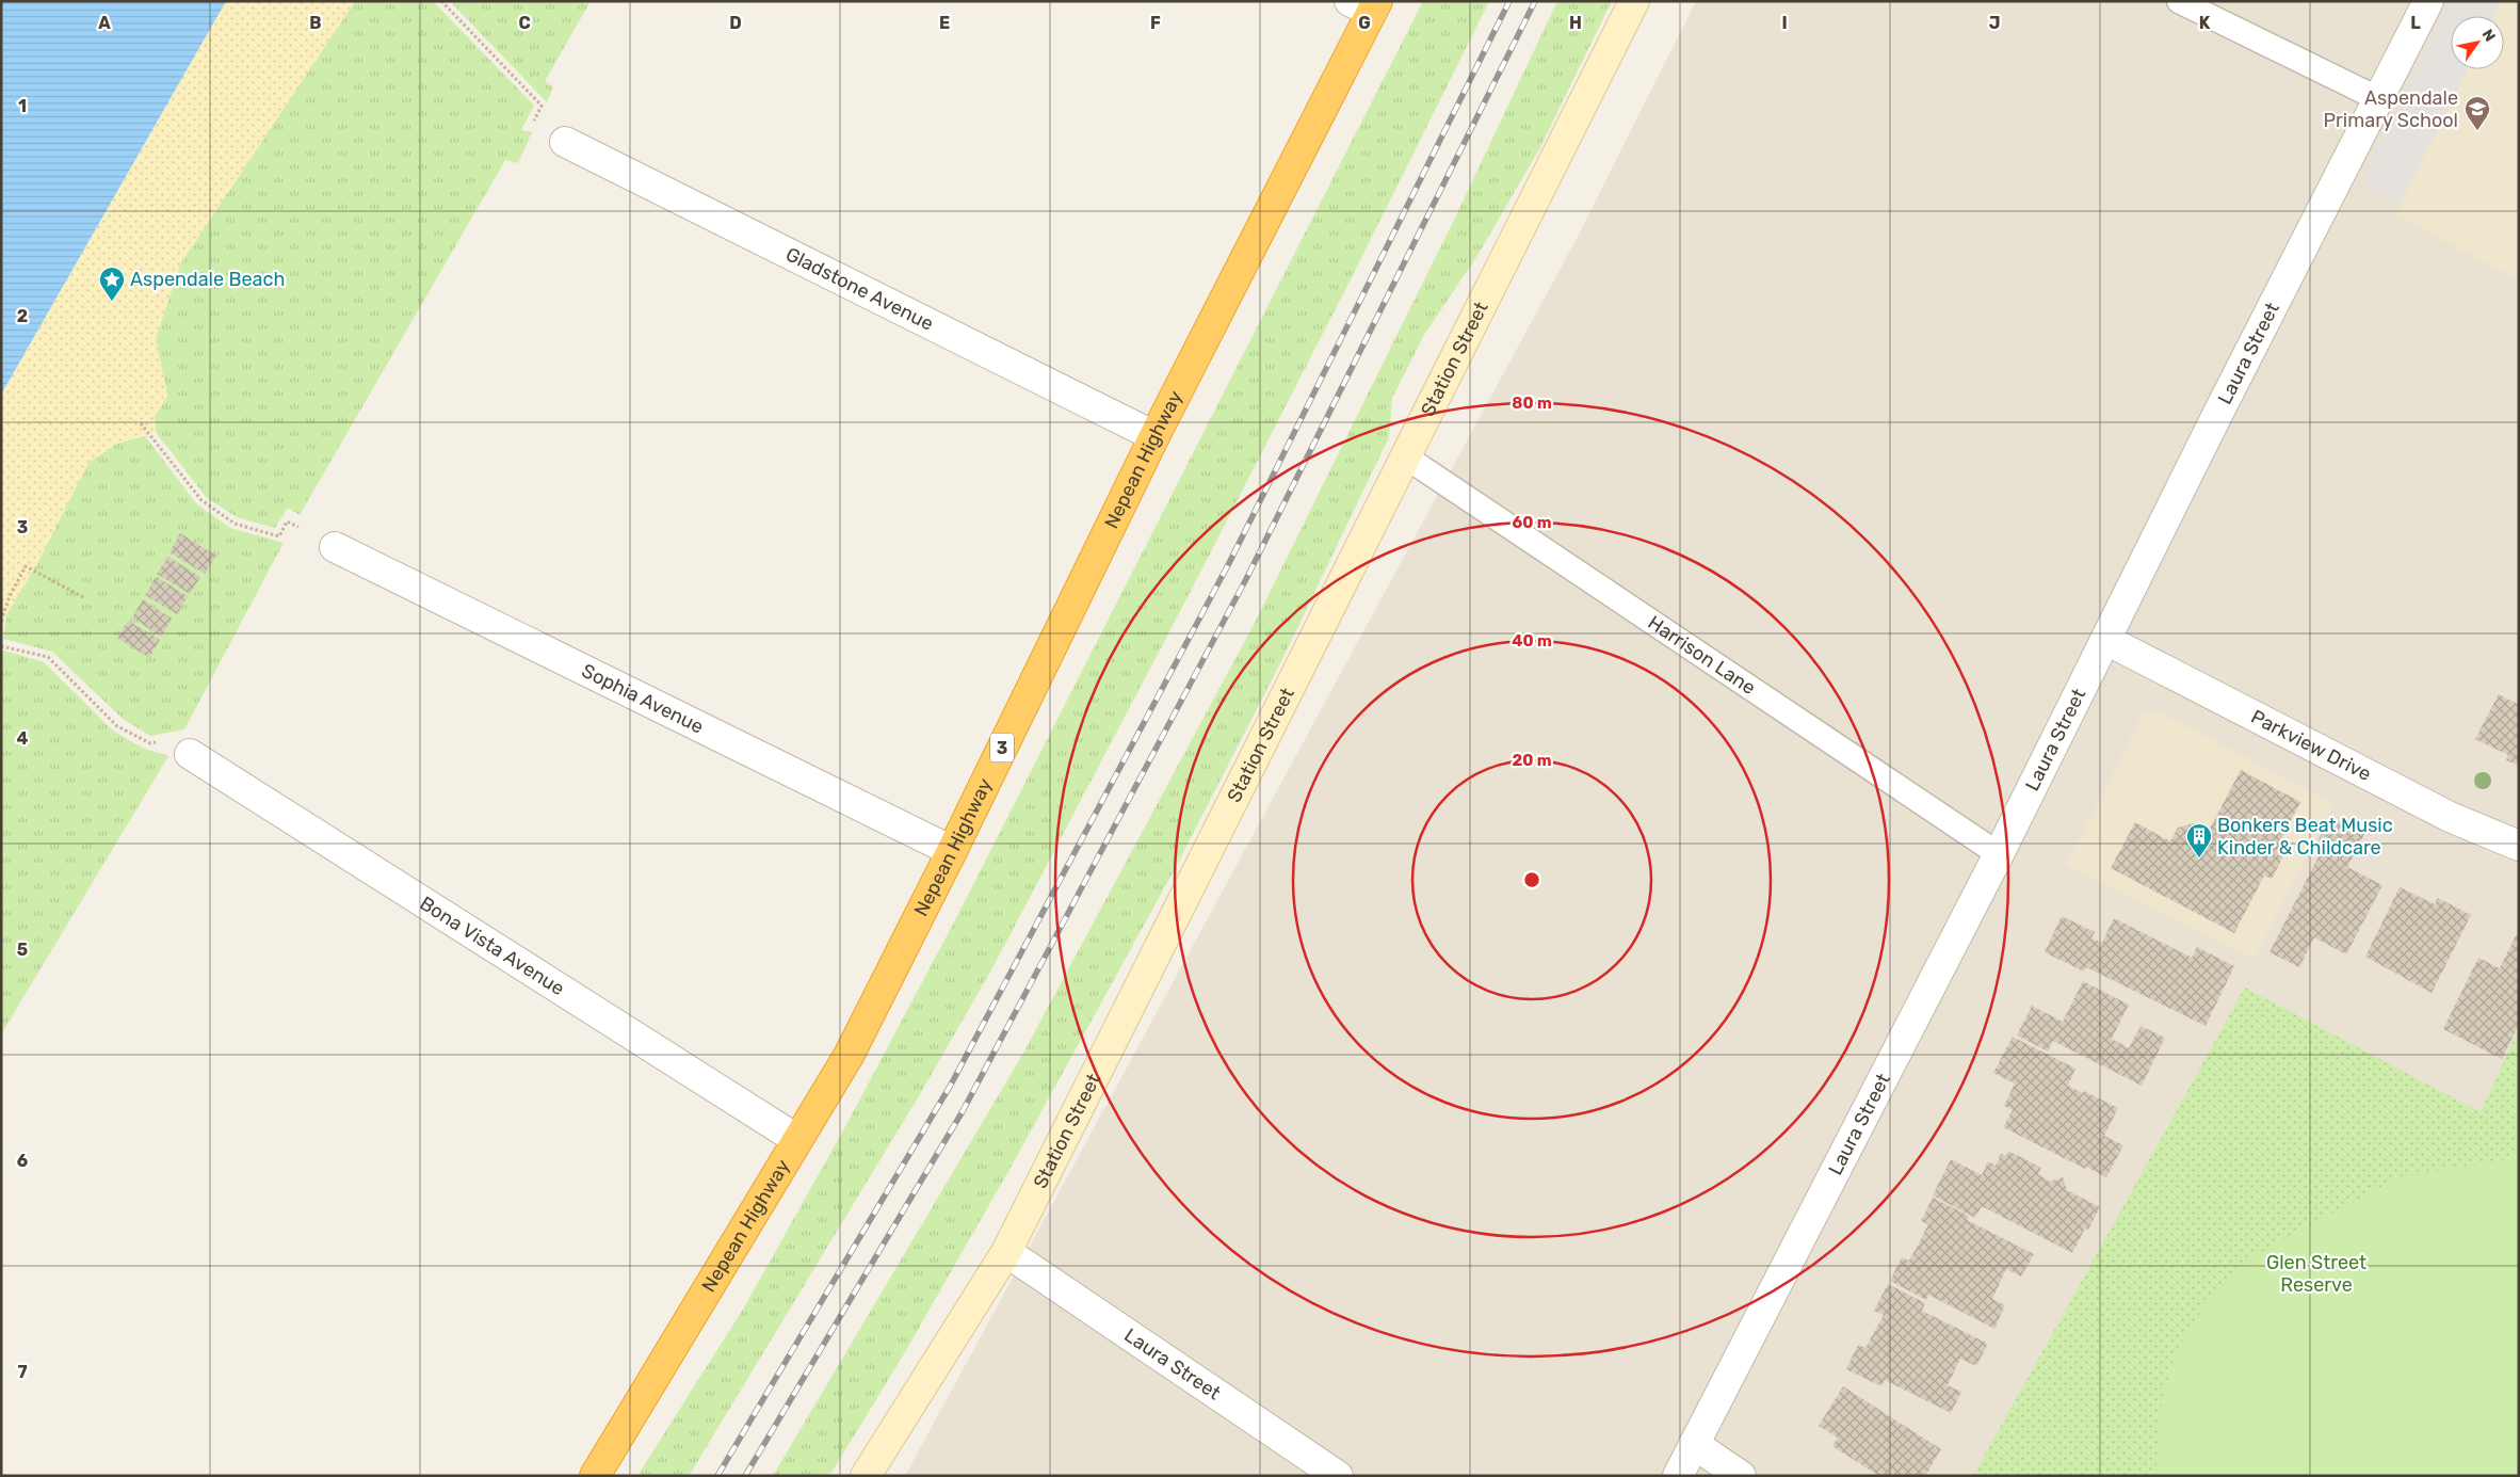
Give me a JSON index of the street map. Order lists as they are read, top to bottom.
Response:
{
  "streets": {
    "highway": ["Nepean Highway", "3"],
    "street": [
      "Gladstone Avenue",
      "Laura Street",
      "Station Street",
      "Sophia Avenue",
      "Parkview Drive",
      "Bona Vista Avenue"
    ],
    "lane": ["Harrison Lane"]
  },
  "crossings": [
    ["Gladstone Avenue", "Nepean Highway"],
    ["Laura Street", "Station Street"],
    ["Laura Street", "Harrison Lane"],
    ["Laura Street", "Parkview Drive"],
    ["Station Street", "Harrison Lane"],
    ["Nepean Highway", "Sophia Avenue"],
    ["Nepean Highway", "Bona Vista Avenue"]
  ],
  "parks": ["Glen Street Reserve"],
  "places": {
    "school or university": ["Aspendale Primary School"],
    "place": ["Aspendale Beach"],
    "building": ["Bonkers Beat Music Kinder & Childcare"]
  },
  "north": "top right",
  "grid": {
    "columns": [
      "A",
      "B",
      "C",
      "D",
      "E",
      "F",
      "G",
      "H",
      "I",
      "J",
      "K",
      "L"
    ],
    "rows": [
      "1",
      "2",
      "3",
      "4",
      "5",
      "6",
      "7"
    ]
  },
  "rings": [
    "80 m",
    "60 m",
    "40 m",
    "20 m"
  ]
}
